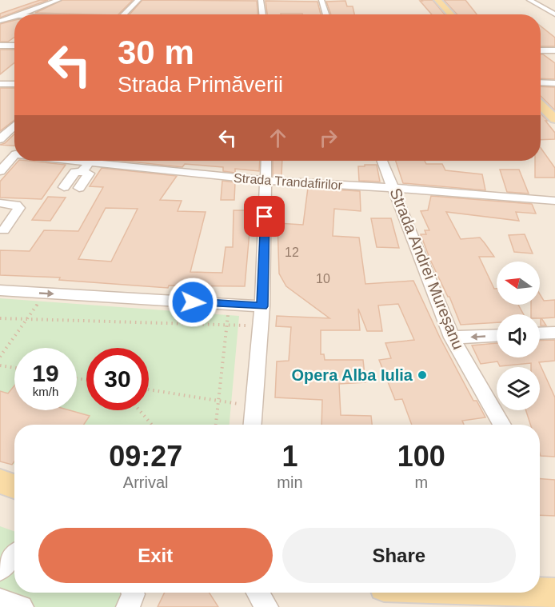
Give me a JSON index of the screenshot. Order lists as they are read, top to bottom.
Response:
{
  "streets": {
    "street": ["Strada Trandafirilor", "Strada Andrei Mureșanu"]
  },
  "crossings": [
    ["Strada Trandafirilor", "Strada Andrei Mureșanu"]
  ],
  "places": ["Opera Alba Iulia"],
  "house_numbers": ["12", "10"],
  "north": "left",
  "page": {
    "turn": ["30 m", "Strada Primăverii"],
    "speed": "19 km/h",
    "limit": "30",
    "eta": [
      "09:27",
      "Arrival",
      "1",
      "min",
      "100",
      "m"
    ],
    "buttons": ["Exit", "Share"]
  }
}
